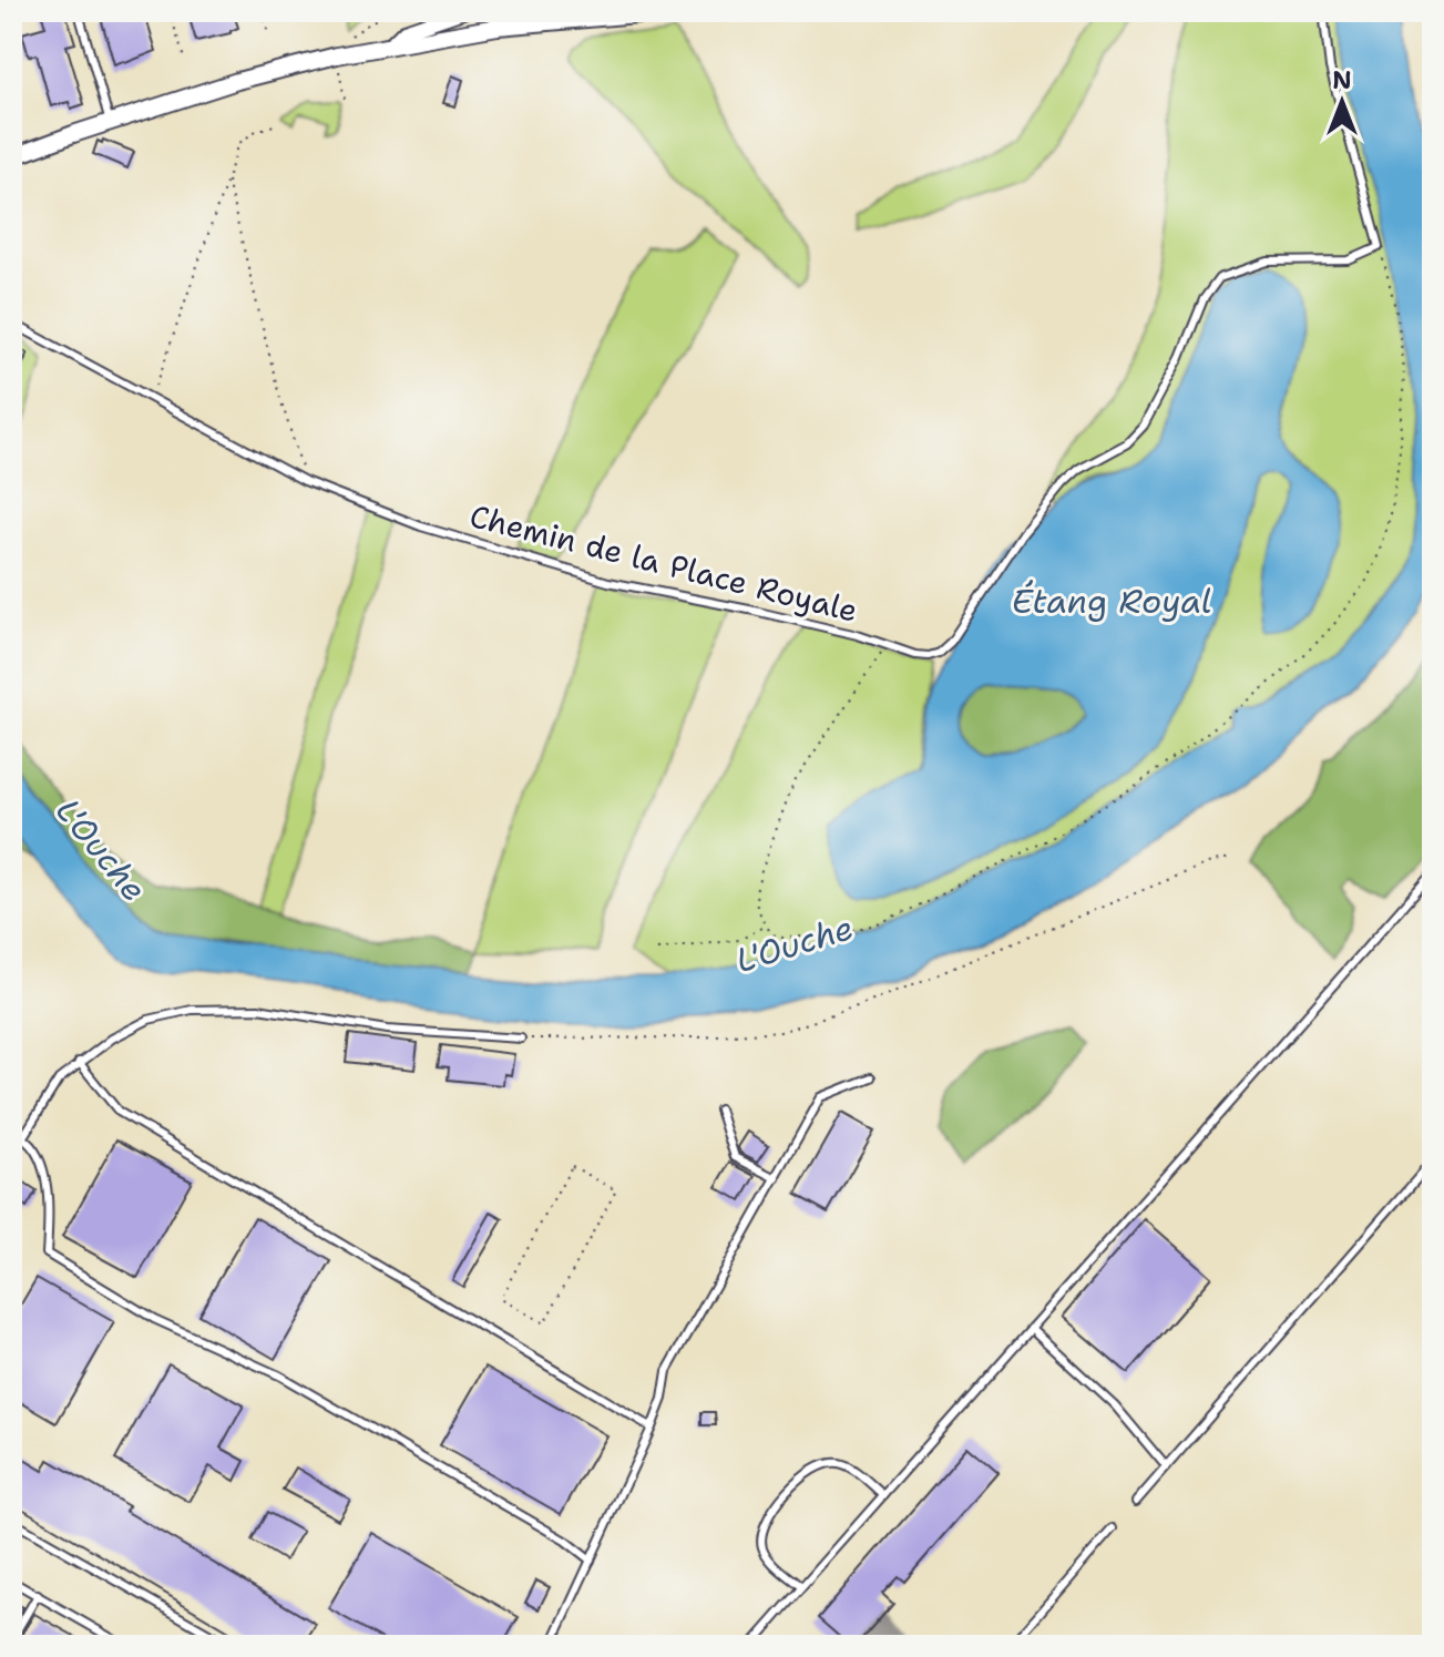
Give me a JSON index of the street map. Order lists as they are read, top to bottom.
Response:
{
  "streets": {
    "lane": ["Chemin de la Place Royale"]
  },
  "water": ["Étang Royal", "L'Ouche"],
  "north": "top"
}
